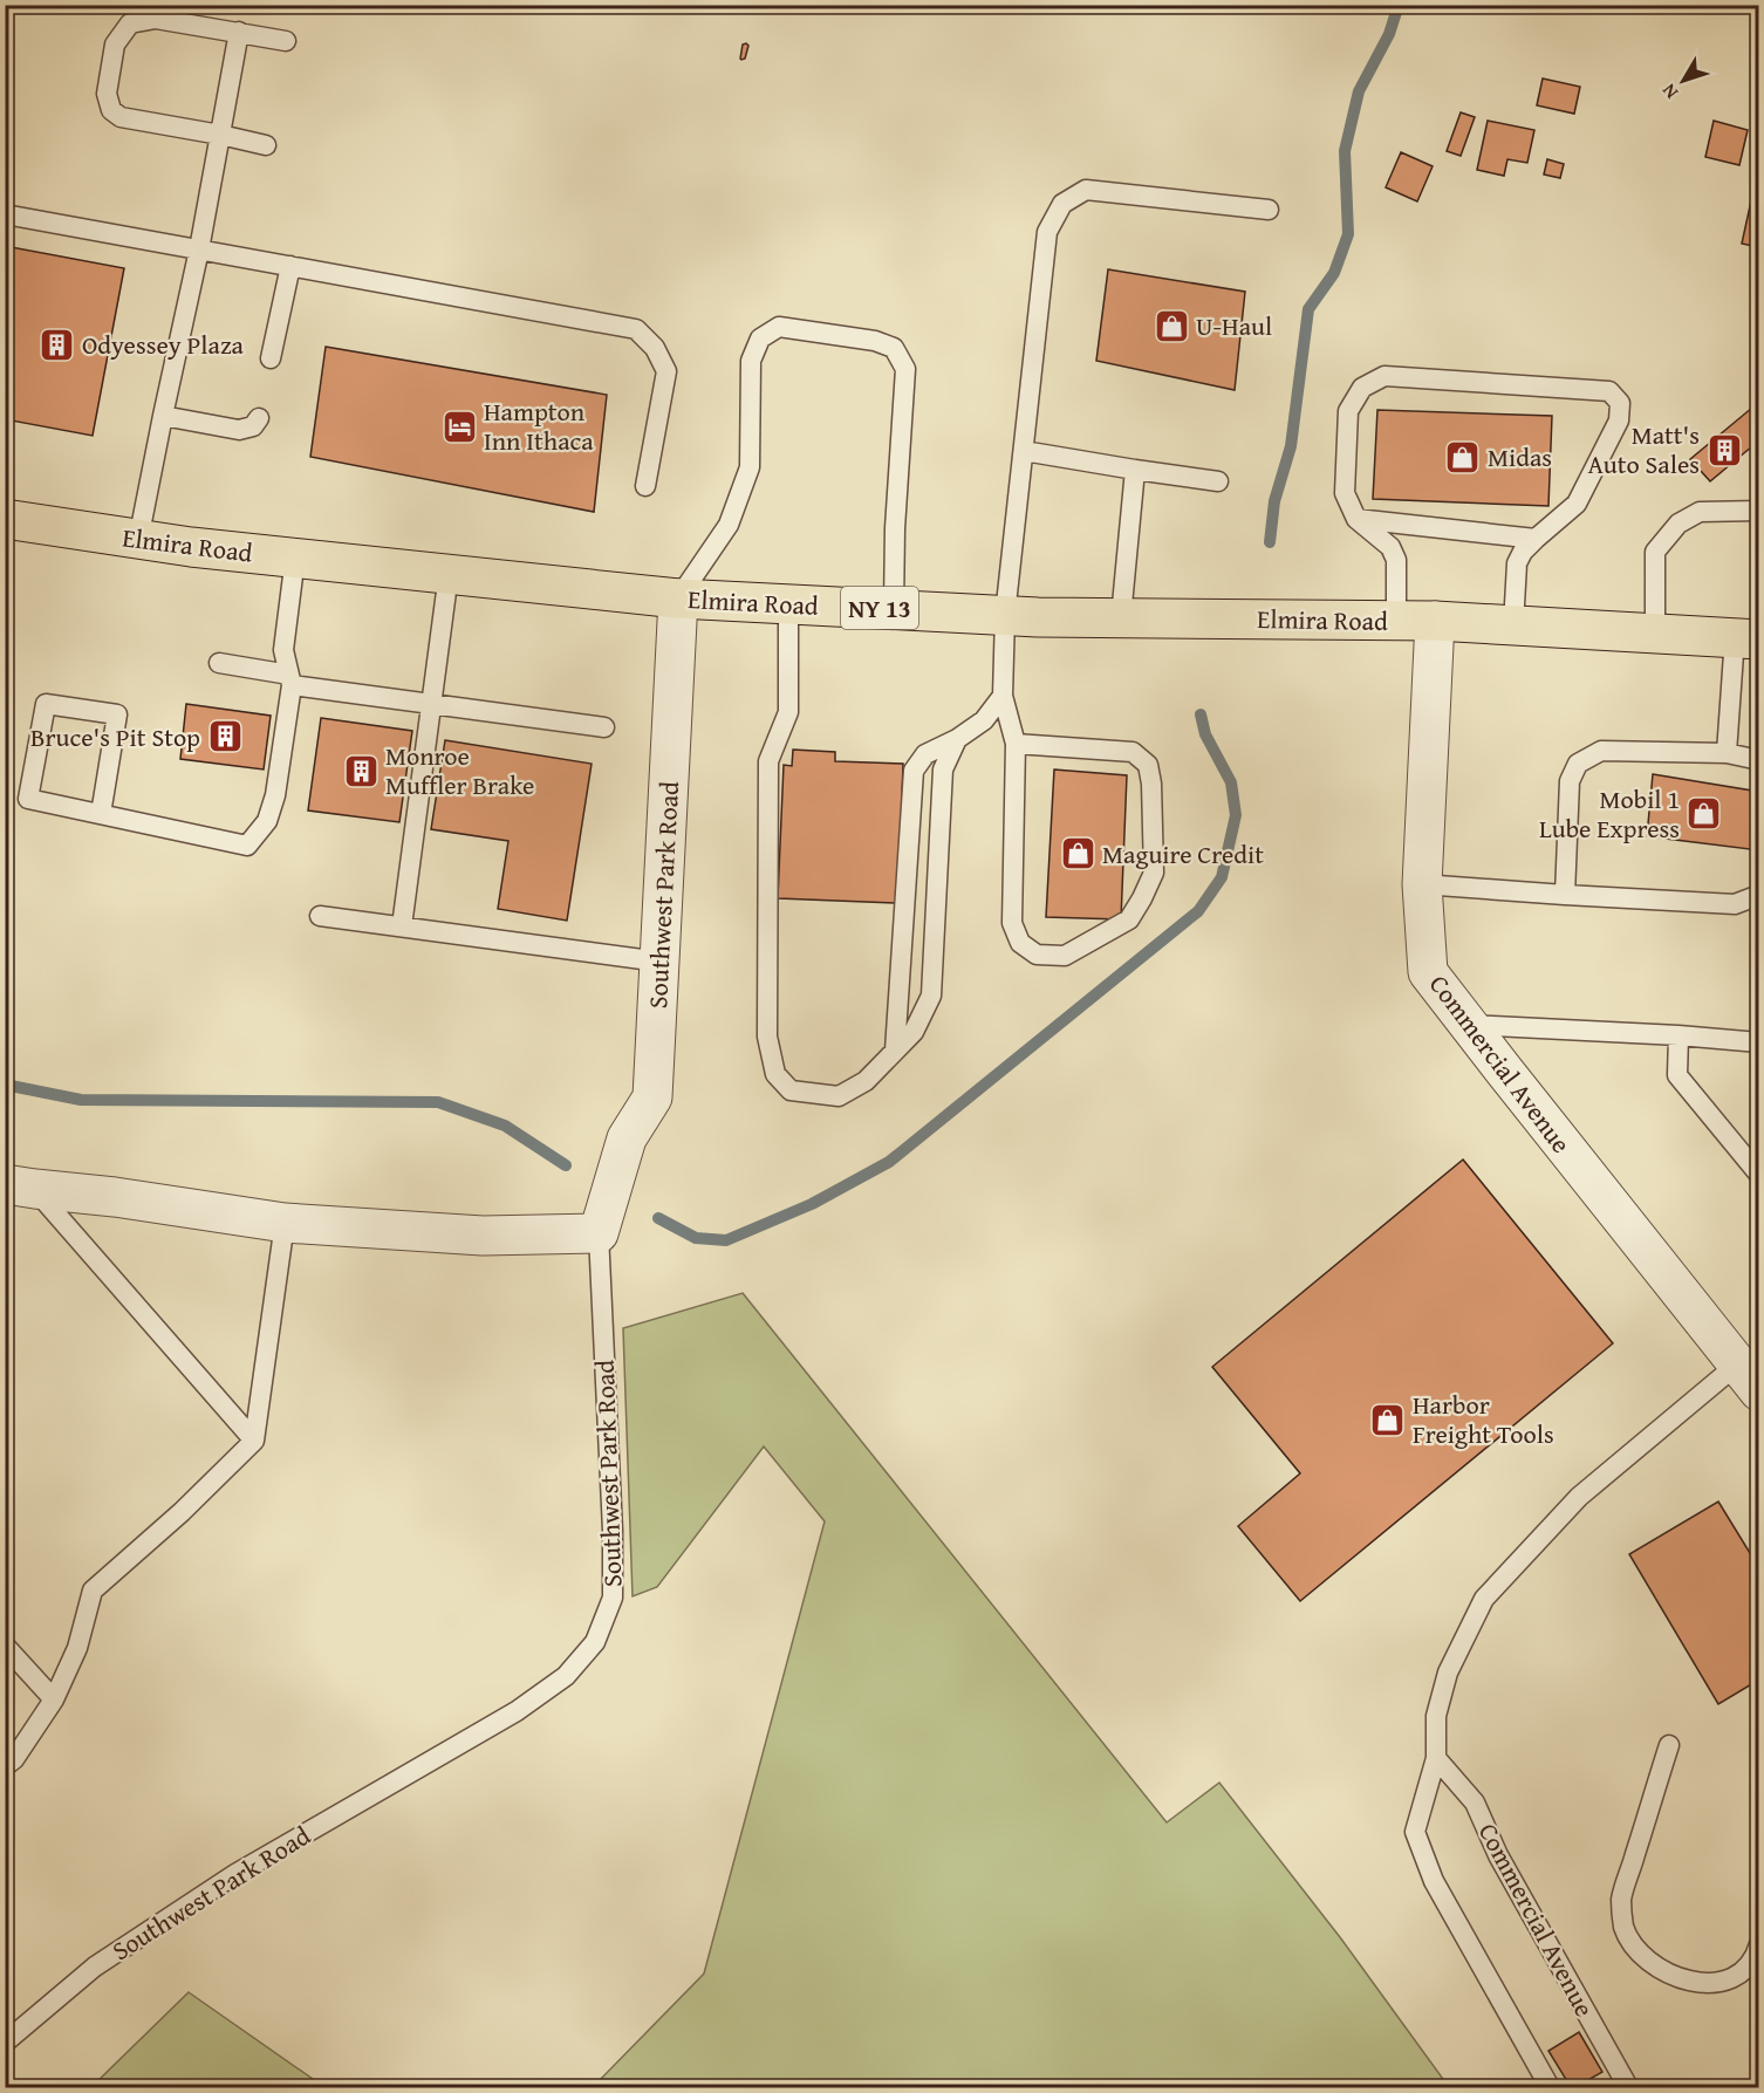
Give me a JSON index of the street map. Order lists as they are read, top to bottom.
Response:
{
  "streets": {
    "highway": ["Elmira Road", "NY 13"],
    "street": ["Southwest Park Road", "Commercial Avenue"]
  },
  "crossings": [
    ["Elmira Road", "Southwest Park Road"],
    ["Elmira Road", "Commercial Avenue"]
  ],
  "places": {
    "shop": [
      "U-Haul",
      "Midas",
      "Mobil 1 Lube Express",
      "Maguire Credit",
      "Harbor Freight Tools"
    ],
    "building": [
      "Odyessey Plaza",
      "Matt's Auto Sales",
      "Bruce's Pit Stop",
      "Monroe Muffler Brake"
    ],
    "hotel": ["Hampton Inn Ithaca"]
  },
  "north": "bottom left"
}
